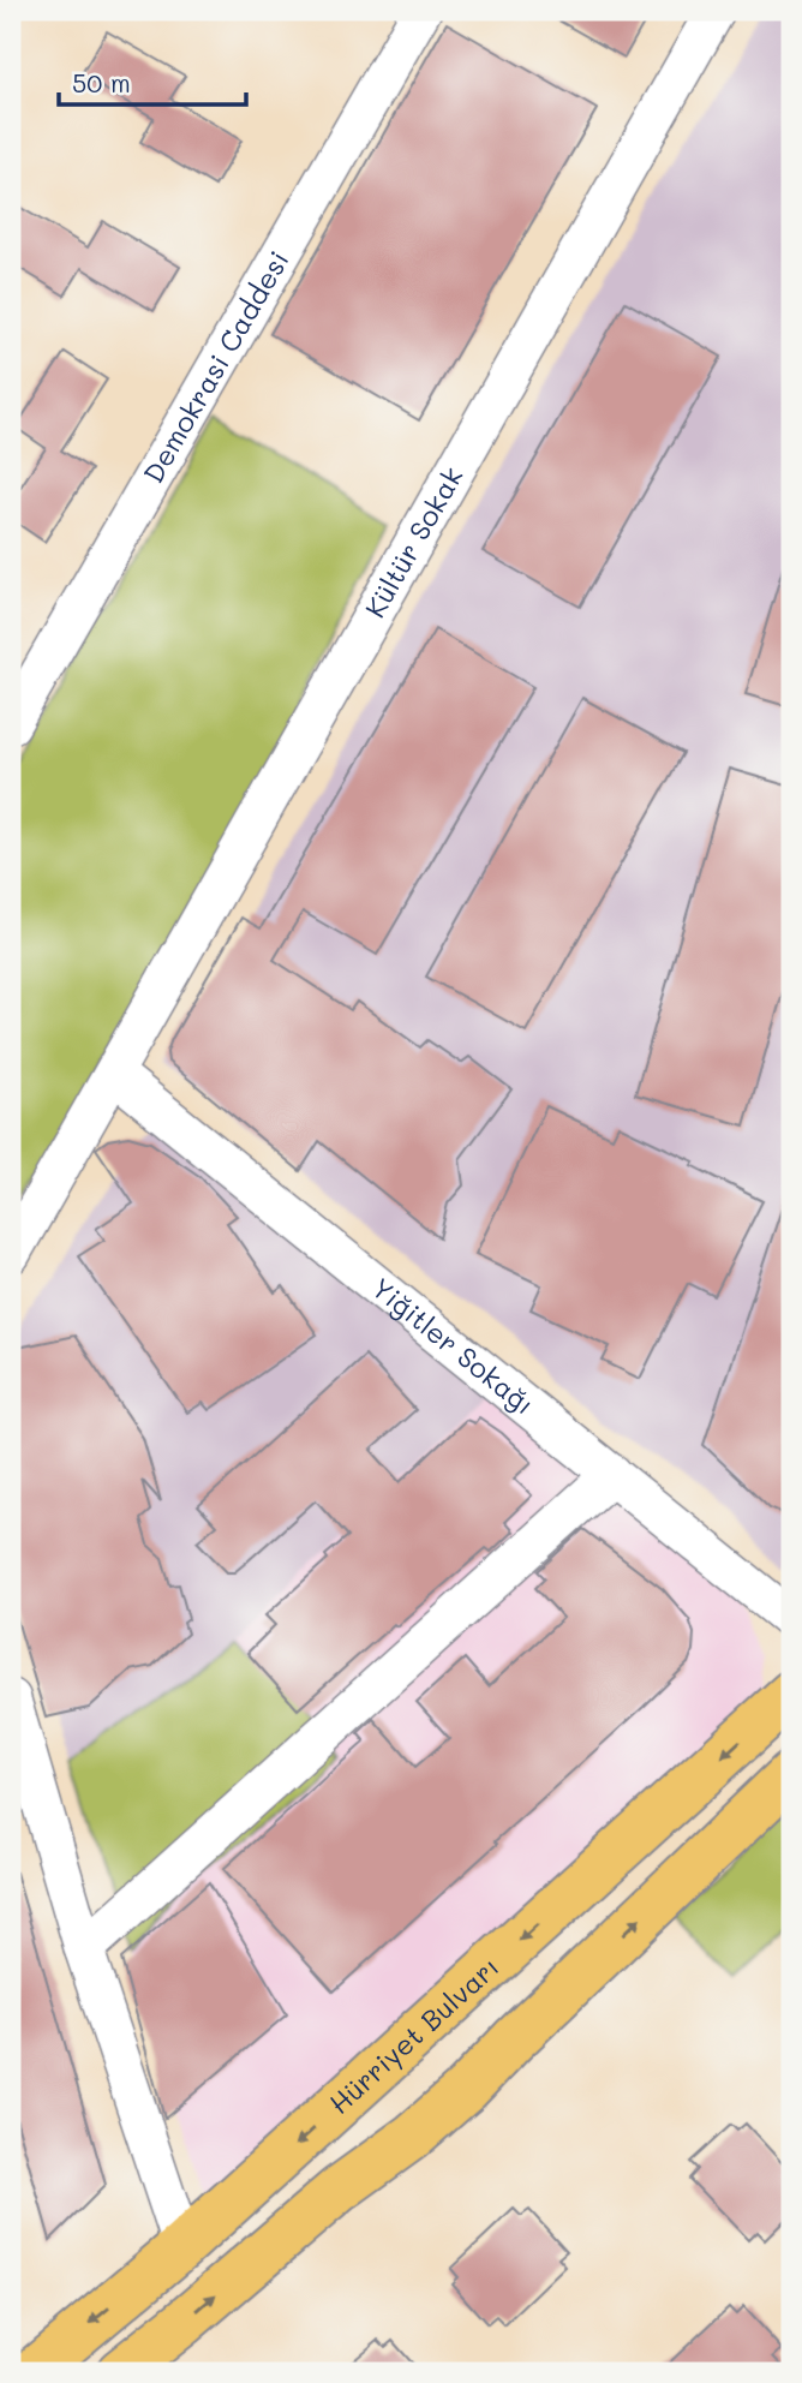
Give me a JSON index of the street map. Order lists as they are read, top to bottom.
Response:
{
  "streets": {
    "main road": ["Hürriyet Bulvarı"],
    "street": ["Demokrasi Caddesi", "Kültür Sokak", "Yiğitler Sokağı"]
  },
  "crossings": [
    ["Kültür Sokak", "Yiğitler Sokağı"]
  ],
  "scale_bar": "50 m"
}
